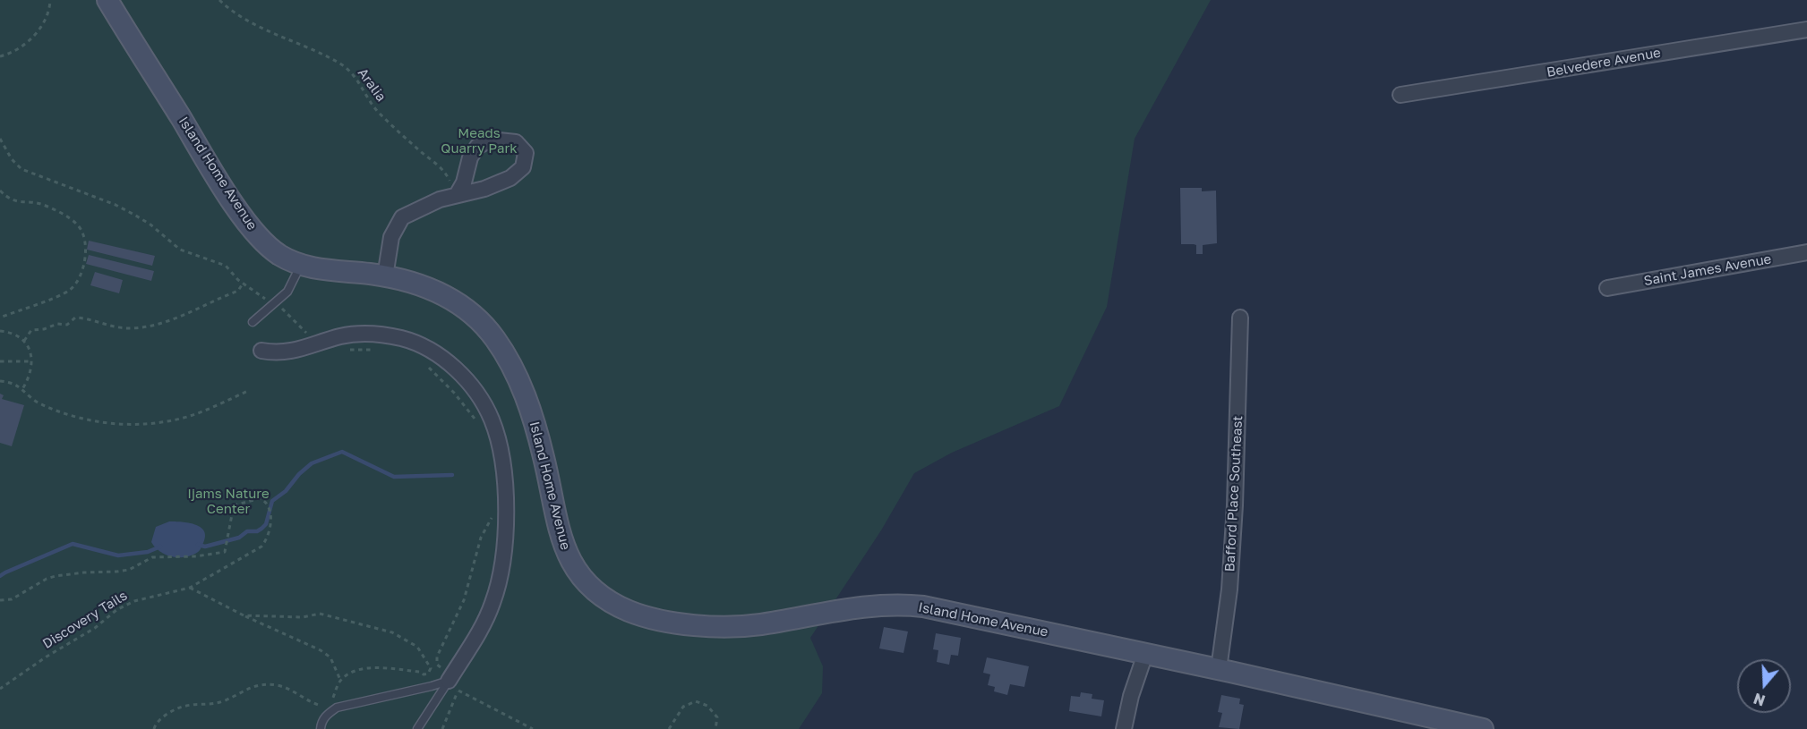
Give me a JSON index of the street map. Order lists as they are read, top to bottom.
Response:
{
  "streets": {
    "street": [
      "Belvedere Avenue",
      "Island Home Avenue",
      "Saint James Avenue",
      "Bafford Place Southeast"
    ],
    "path": ["Aralia", "Discovery Tails"]
  },
  "crossings": [
    ["Island Home Avenue", "Bafford Place Southeast"]
  ],
  "parks": ["Meads Quarry Park", "Ijams Nature Center"],
  "north": "bottom"
}
